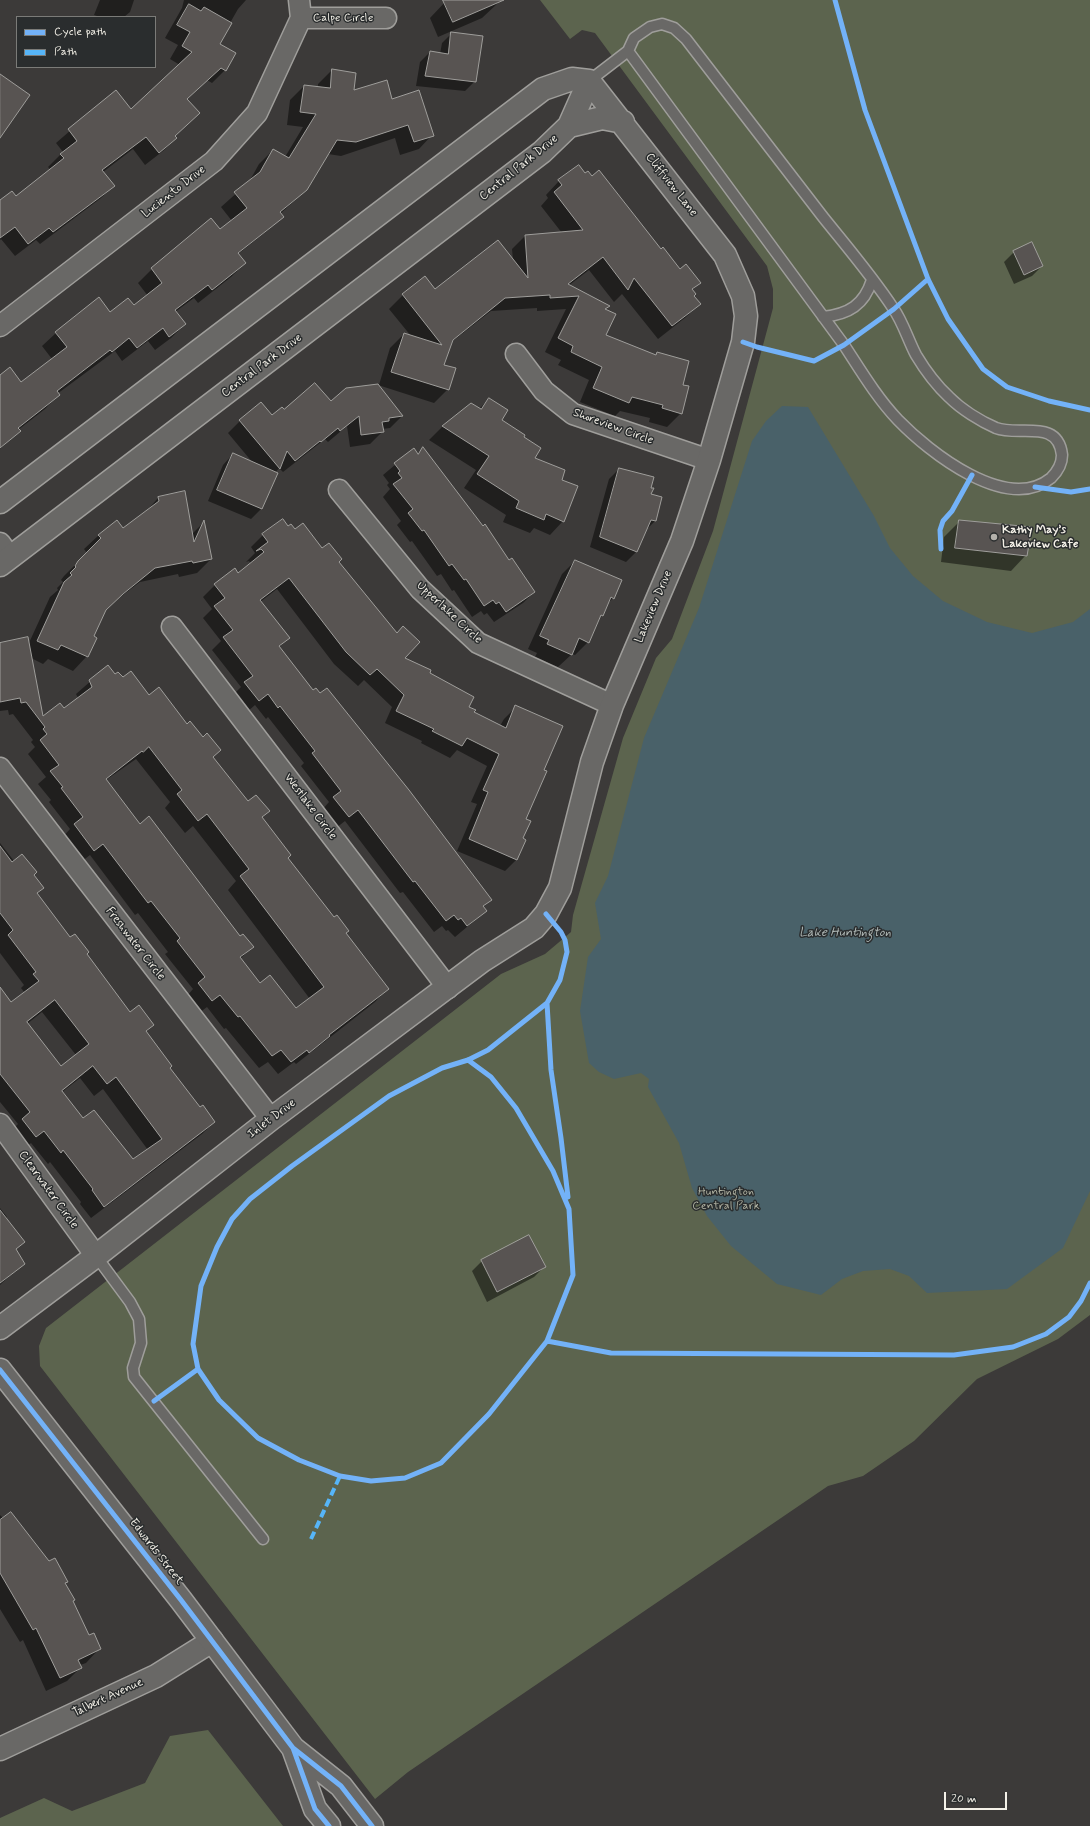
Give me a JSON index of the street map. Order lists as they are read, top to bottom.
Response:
{
  "streets": {
    "street": [
      "Calpe Circle",
      "Central Park Drive",
      "Cliffview Lane",
      "Luciento Drive",
      "Shoreview Circle",
      "Lakeview Drive",
      "Upperlake Circle",
      "Westlake Circle",
      "Freshwater Circle",
      "Inlet Drive",
      "Clearwater Circle",
      "Edwards Street",
      "Talbert Avenue"
    ]
  },
  "crossings": [
    ["Calpe Circle", "Luciento Drive"],
    ["Central Park Drive", "Cliffview Lane"],
    ["Cliffview Lane", "Lakeview Drive"],
    ["Shoreview Circle", "Lakeview Drive"],
    ["Lakeview Drive", "Upperlake Circle"],
    ["Lakeview Drive", "Inlet Drive"],
    ["Westlake Circle", "Inlet Drive"],
    ["Freshwater Circle", "Inlet Drive"],
    ["Inlet Drive", "Clearwater Circle"],
    ["Edwards Street", "Talbert Avenue"]
  ],
  "water": ["Lake Huntington"],
  "parks": ["Huntington Central Park"],
  "places": ["Kathy May’s Lakeview Cafe"],
  "legend": ["Cycle path", "Path"],
  "scale_bar": "20 m"
}
